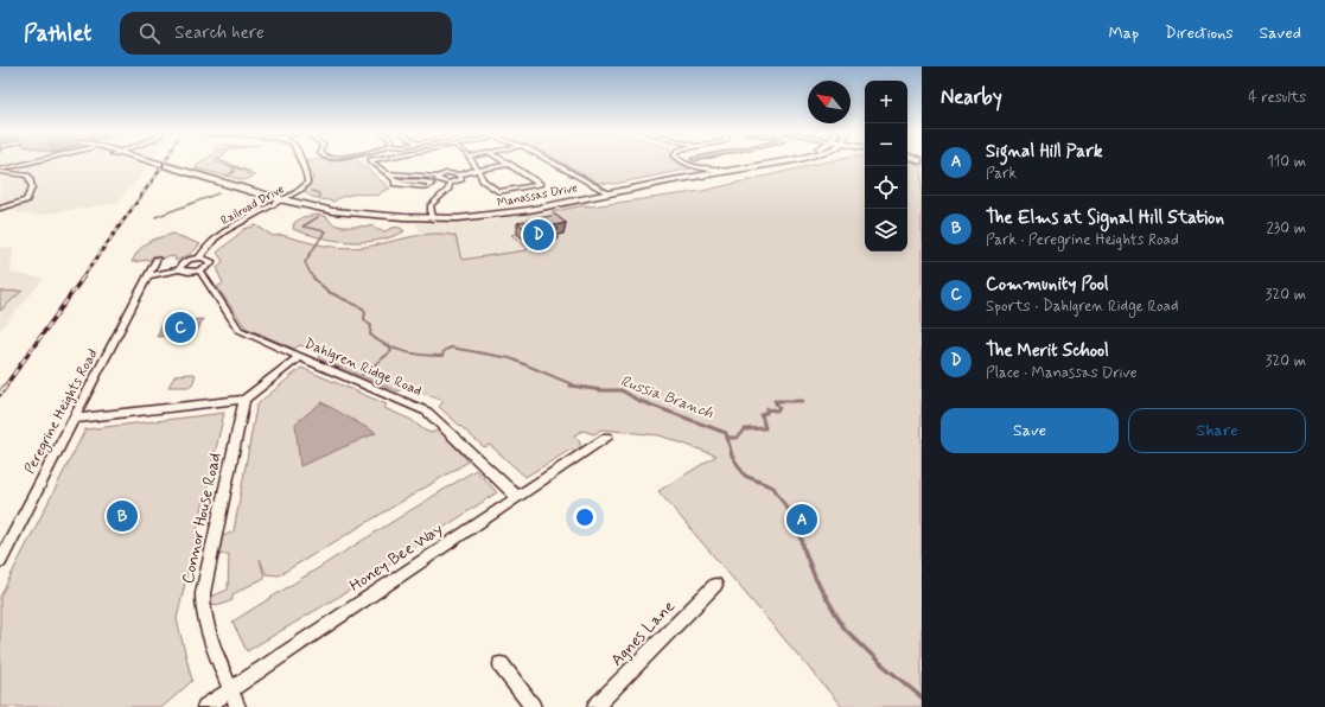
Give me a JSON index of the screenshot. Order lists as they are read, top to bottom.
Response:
{
  "streets": {
    "main road": ["Manassas Drive"],
    "street": [
      "Railroad Drive",
      "Dahlgren Ridge Road",
      "Peregrine Heights Road",
      "Connor House Road",
      "Honey Bee Way",
      "Agnes Lane"
    ]
  },
  "crossings": [
    ["Manassas Drive", "Railroad Drive"],
    ["Dahlgren Ridge Road", "Honey Bee Way"],
    ["Connor House Road", "Honey Bee Way"]
  ],
  "water": ["Russia Branch"],
  "north": "top left",
  "page": {
    "header": "Pathlet",
    "search": "Search here",
    "nav": ["Map", "Directions", "Saved"],
    "heading": ["Nearby", "4 results"],
    "map_buttons": ["+", "−"],
    "list": [
      {
        "mark": "A",
        "name": "Signal Hill Park",
        "note": "Park",
        "value": "110 m"
      },
      {
        "mark": "B",
        "name": "The Elms at Signal Hill Station",
        "note": "Park · Peregrine Heights Road",
        "value": "230 m"
      },
      {
        "mark": "C",
        "name": "Community Pool",
        "note": "Sports · Dahlgren Ridge Road",
        "value": "320 m"
      },
      {
        "mark": "D",
        "name": "The Merit School",
        "note": "Place · Manassas Drive",
        "value": "320 m"
      }
    ],
    "pins": [
      "D",
      "C",
      "B",
      "A"
    ],
    "buttons": ["Save", "Share"]
  }
}
